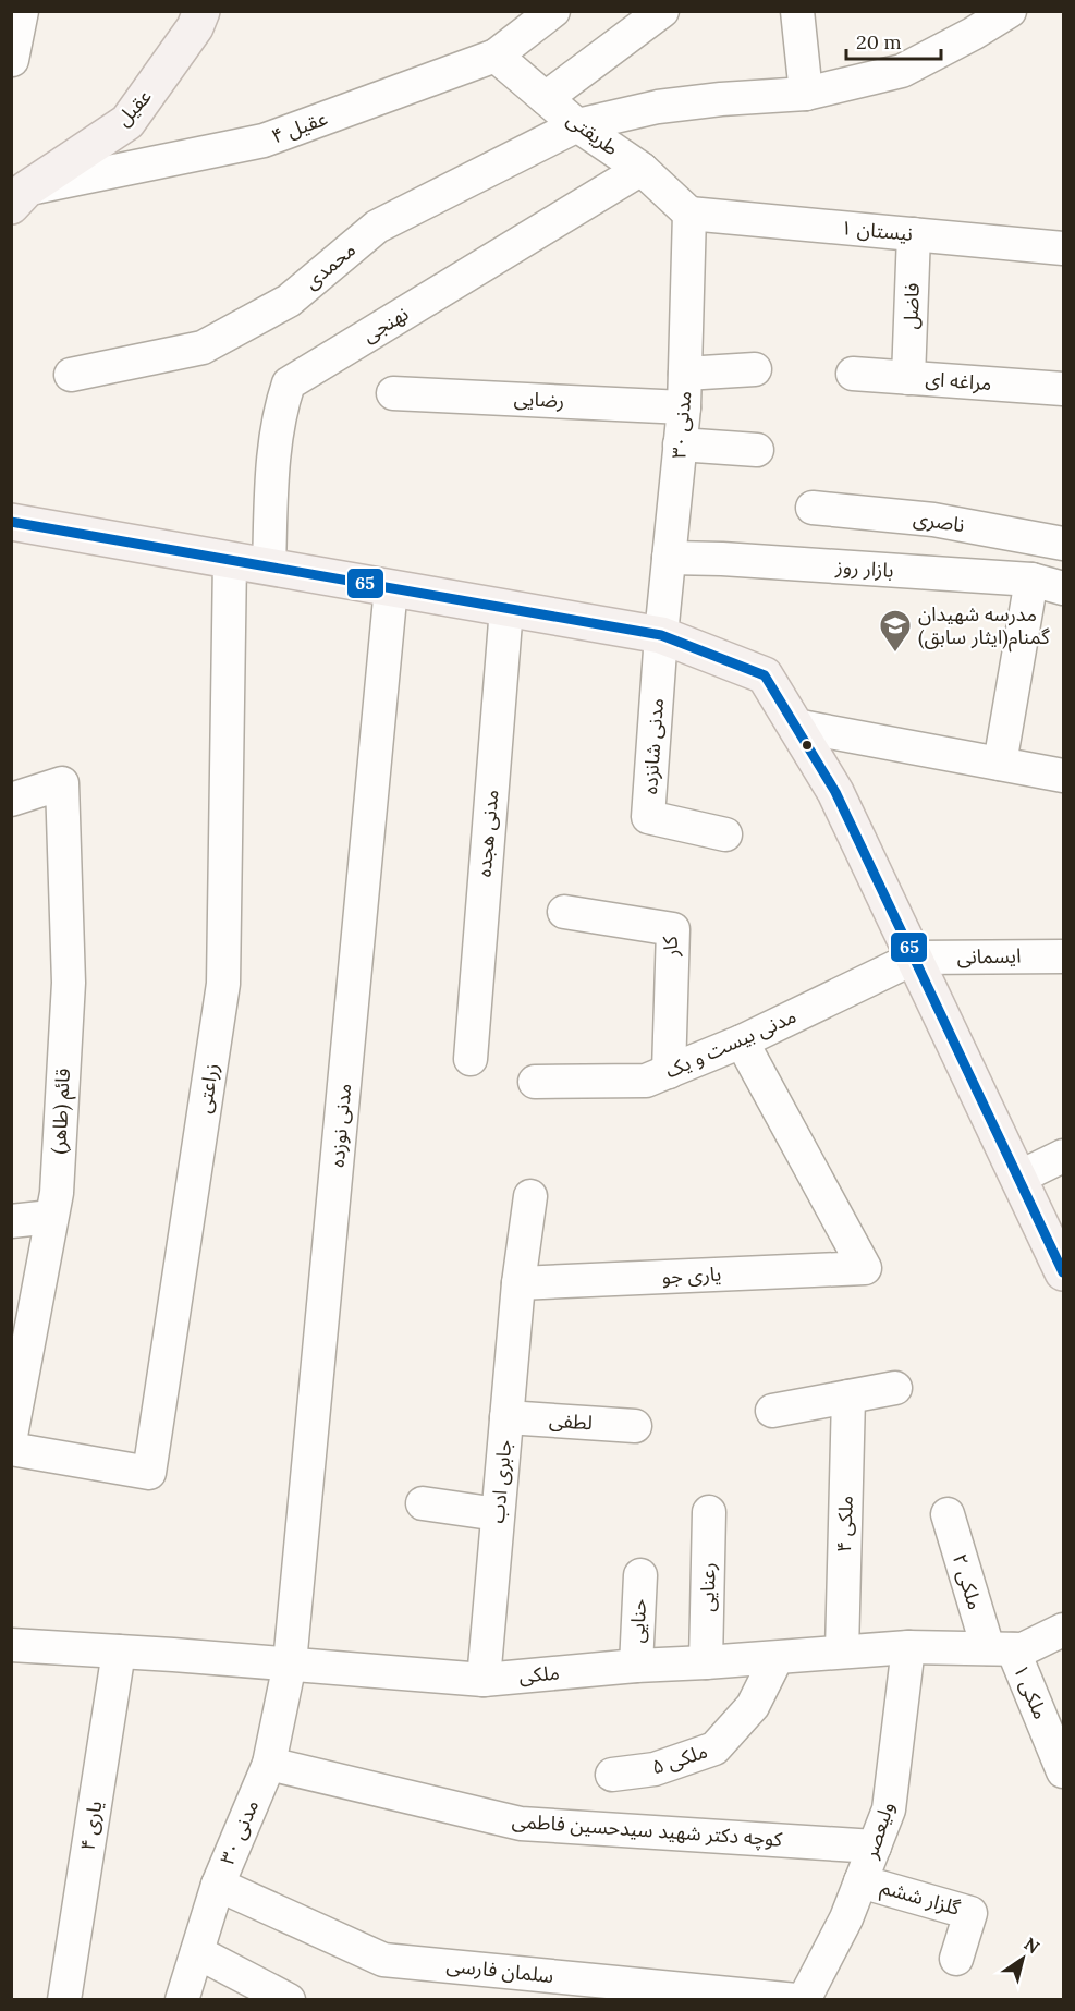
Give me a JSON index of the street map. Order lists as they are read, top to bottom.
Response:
{
  "streets": {
    "main road": ["عقیل"],
    "street": [
      "عقیل ۴",
      "طریقتی",
      "نیستان ۱",
      "محمدی",
      "فاضل",
      "نهنجی",
      "مراغه ای",
      "رضایی",
      "مدنی ۳۰",
      "ناصری",
      "بازار روز",
      "مدنی شانزده",
      "مدنی هجده",
      "کار",
      "ایسمانی",
      "مدنی بیست و یک",
      "زراعتی",
      "قائم (طاهر)",
      "مدنی نوزده",
      "یاری جو",
      "لطفی",
      "جابری ادب",
      "ملکی ۴",
      "ملکی ۲",
      "رعنایی",
      "حنایی",
      "ملکی",
      "ملکی ۱",
      "ملکی ۵",
      "یاری ۴",
      "کوچه دکتر شهید سیدحسین فاطمی",
      "ولیعصر",
      "گلزار ششم",
      "سلمان فارسی"
    ]
  },
  "crossings": [
    ["عقیل", "عقیل ۴"],
    ["عقیل ۴", "طریقتی"],
    ["طریقتی", "نیستان ۱"],
    ["طریقتی", "محمدی"],
    ["طریقتی", "نهنجی"],
    ["طریقتی", "مدنی ۳۰"],
    ["نیستان ۱", "فاضل"],
    ["نیستان ۱", "مدنی ۳۰"],
    ["فاضل", "مراغه ای"],
    ["رضایی", "مدنی ۳۰"],
    ["مدنی ۳۰", "بازار روز"],
    ["مدنی ۳۰", "مدنی شانزده"],
    ["مدنی ۳۰", "مدنی نوزده"],
    ["مدنی ۳۰", "ملکی"],
    ["مدنی ۳۰", "کوچه دکتر شهید سیدحسین فاطمی"],
    ["مدنی ۳۰", "سلمان فارسی"],
    ["کار", "مدنی بیست و یک"],
    ["ایسمانی", "مدنی بیست و یک"],
    ["مدنی بیست و یک", "یاری جو"],
    ["مدنی نوزده", "ملکی"],
    ["یاری جو", "جابری ادب"],
    ["لطفی", "جابری ادب"],
    ["جابری ادب", "ملکی"],
    ["ملکی ۴", "ملکی"],
    ["ملکی ۲", "ملکی"],
    ["ملکی ۲", "ملکی ۱"],
    ["رعنایی", "ملکی"],
    ["حنایی", "ملکی"],
    ["ملکی", "ملکی ۱"],
    ["ملکی", "ملکی ۵"],
    ["ملکی", "یاری ۴"],
    ["ملکی", "ولیعصر"],
    ["کوچه دکتر شهید سیدحسین فاطمی", "ولیعصر"],
    ["ولیعصر", "گلزار ششم"]
  ],
  "places": {
    "school or university": ["مدرسه شهیدان گمنام(ایثار سابق)"]
  },
  "lines": ["transit line 65"],
  "scale_bar": "20 m",
  "north": "top right"
}
